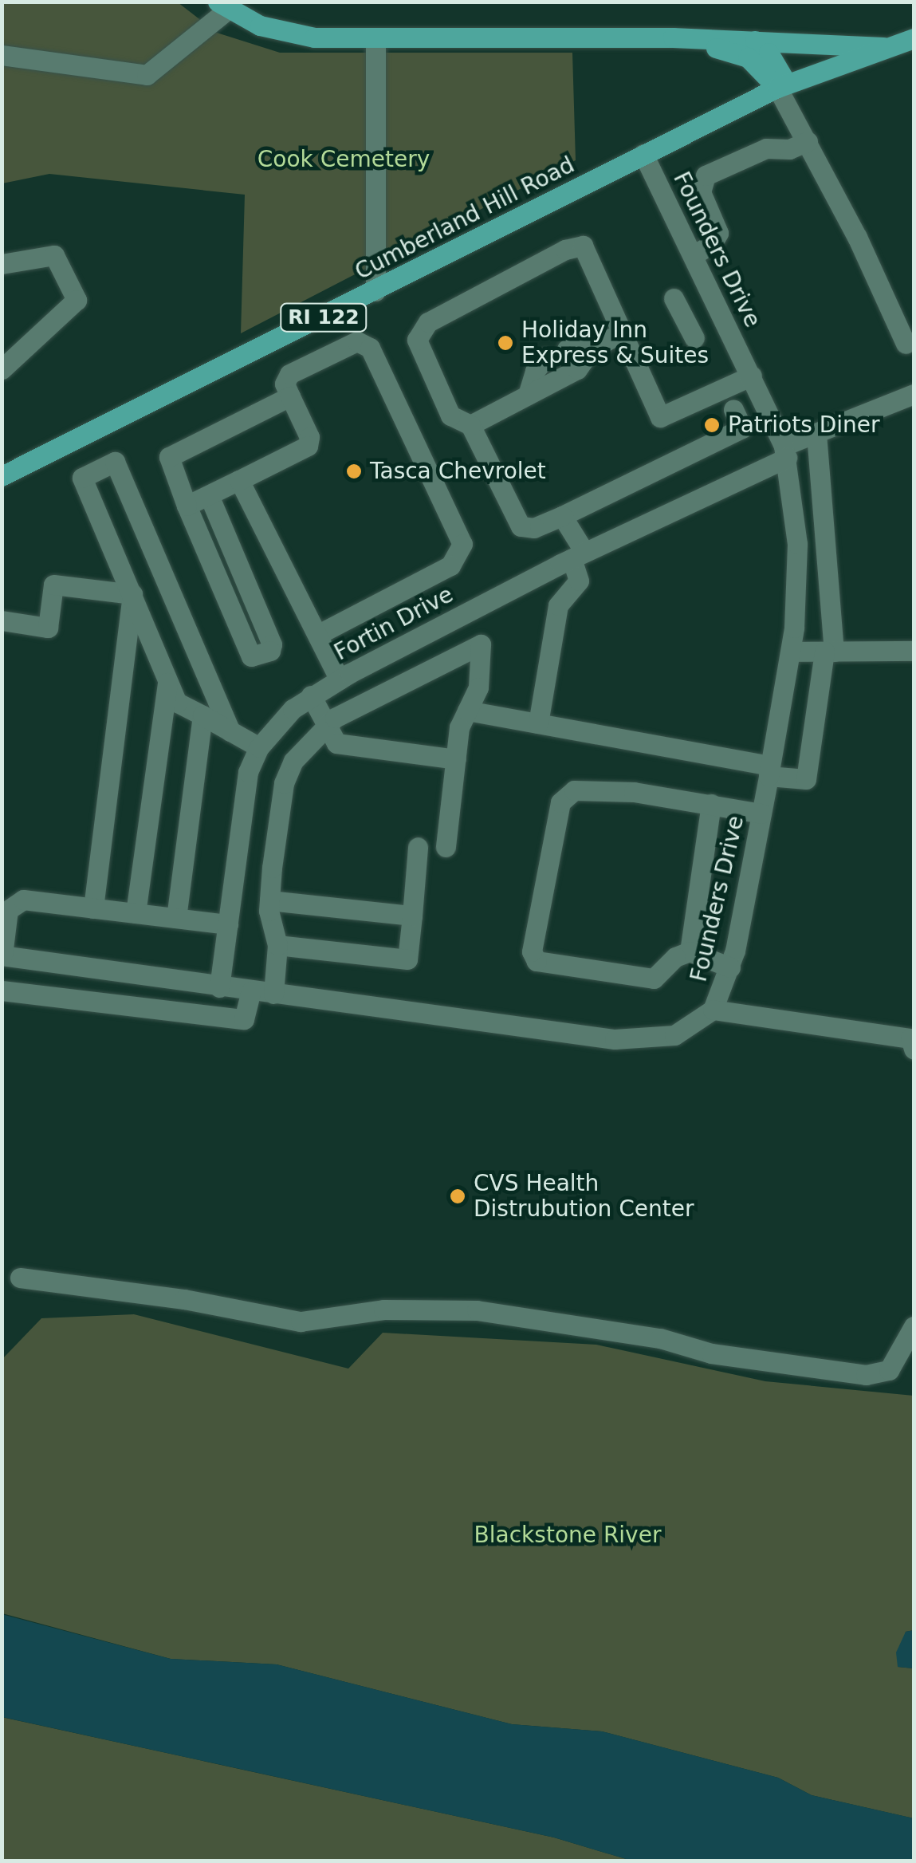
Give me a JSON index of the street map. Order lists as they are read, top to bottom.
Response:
{
  "streets": {
    "main road": ["Cumberland Hill Road", "RI 122"],
    "street": ["Founders Drive", "Fortin Drive"]
  },
  "crossings": [
    ["Cumberland Hill Road", "Founders Drive"],
    ["Cumberland Hill Road", "RI 122"],
    ["Founders Drive", "Fortin Drive"]
  ],
  "parks": ["Cook Cemetery", "Blackstone River"],
  "places": [
    "Holiday Inn Express & Suites",
    "Patriots Diner",
    "Tasca Chevrolet",
    "CVS Health Distrubution Center"
  ]
}
